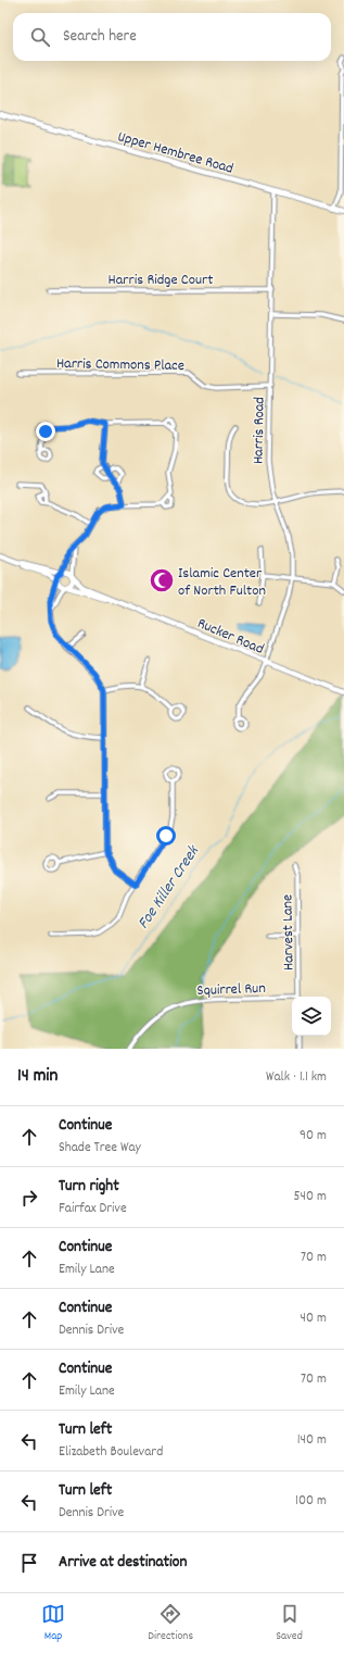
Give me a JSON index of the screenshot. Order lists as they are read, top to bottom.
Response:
{
  "streets": {
    "main road": ["Upper Hembree Road", "Rucker Road"],
    "street": [
      "Harris Ridge Court",
      "Harris Commons Place",
      "Harris Road",
      "Harvest Lane",
      "Squirrel Run"
    ]
  },
  "crossings": [
    ["Upper Hembree Road", "Harris Road"],
    ["Harris Ridge Court", "Harris Road"],
    ["Harris Commons Place", "Harris Road"],
    ["Harris Road", "Rucker Road"]
  ],
  "water": ["Foe Killer Creek"],
  "places": {
    "mosque": ["Islamic Center of North Fulton"]
  },
  "page": {
    "search": "Search here",
    "heading": ["14 min", "Walk · 1.1 km"],
    "list": [
      ["Continue", "Shade Tree Way", "90 m"],
      ["Turn right", "Fairfax Drive", "540 m"],
      ["Continue", "Emily Lane", "70 m"],
      ["Continue", "Dennis Drive", "40 m"],
      ["Continue", "Emily Lane", "70 m"],
      ["Turn left", "Elizabeth Boulevard", "140 m"],
      ["Turn left", "Dennis Drive", "100 m"],
      "Arrive at destination"
    ],
    "nav": ["Map", "Directions", "Saved"]
  }
}
